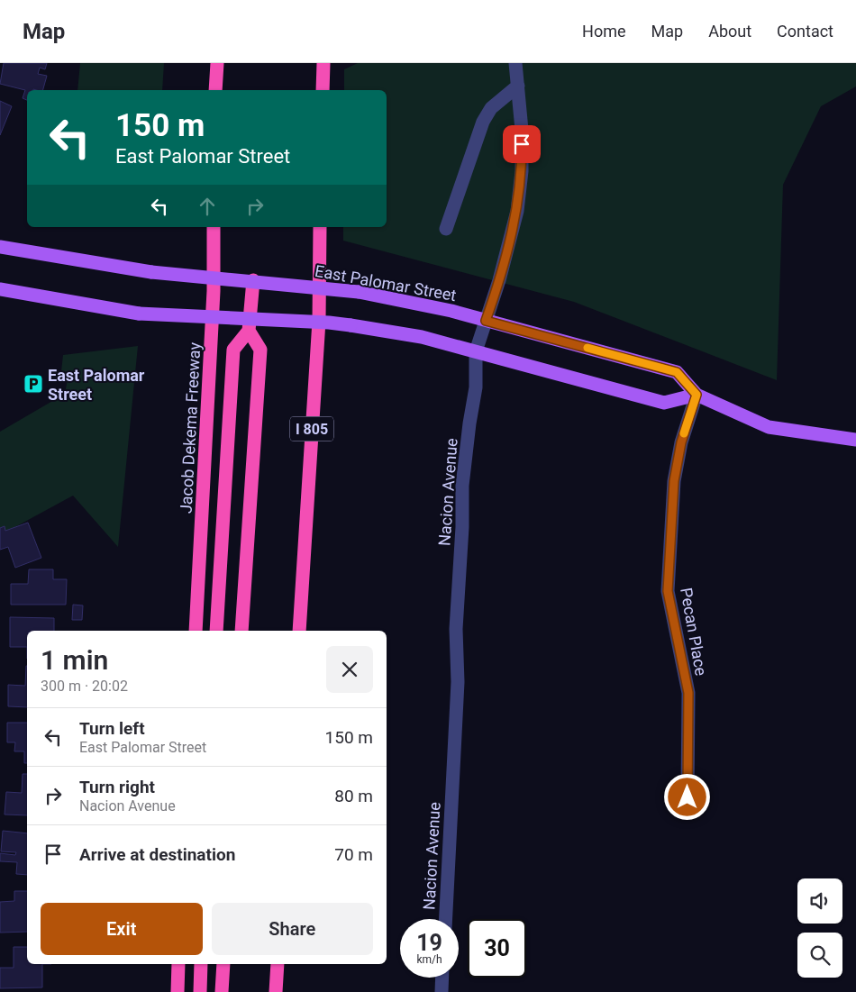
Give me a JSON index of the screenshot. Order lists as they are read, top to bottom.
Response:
{
  "streets": {
    "highway": ["Jacob Dekema Freeway", "I 805"],
    "main road": ["East Palomar Street"],
    "street": ["Nacion Avenue", "Pecan Place"]
  },
  "crossings": [
    ["East Palomar Street", "Nacion Avenue"],
    ["East Palomar Street", "Pecan Place"]
  ],
  "places": {
    "parking": ["East Palomar Street"]
  },
  "page": {
    "header": "Map",
    "nav": [
      "Home",
      "Map",
      "About",
      "Contact"
    ],
    "turn": ["150 m", "East Palomar Street"],
    "heading": ["1 min", "300 m · 20:02"],
    "list": [
      {
        "name": "Turn left",
        "note": "East Palomar Street",
        "value": "150 m"
      },
      {
        "name": "Turn right",
        "note": "Nacion Avenue",
        "value": "80 m"
      },
      {
        "name": "Arrive at destination",
        "value": "70 m"
      }
    ],
    "buttons": ["Exit", "Share"],
    "speed": "19 km/h",
    "limit": "30"
  }
}
